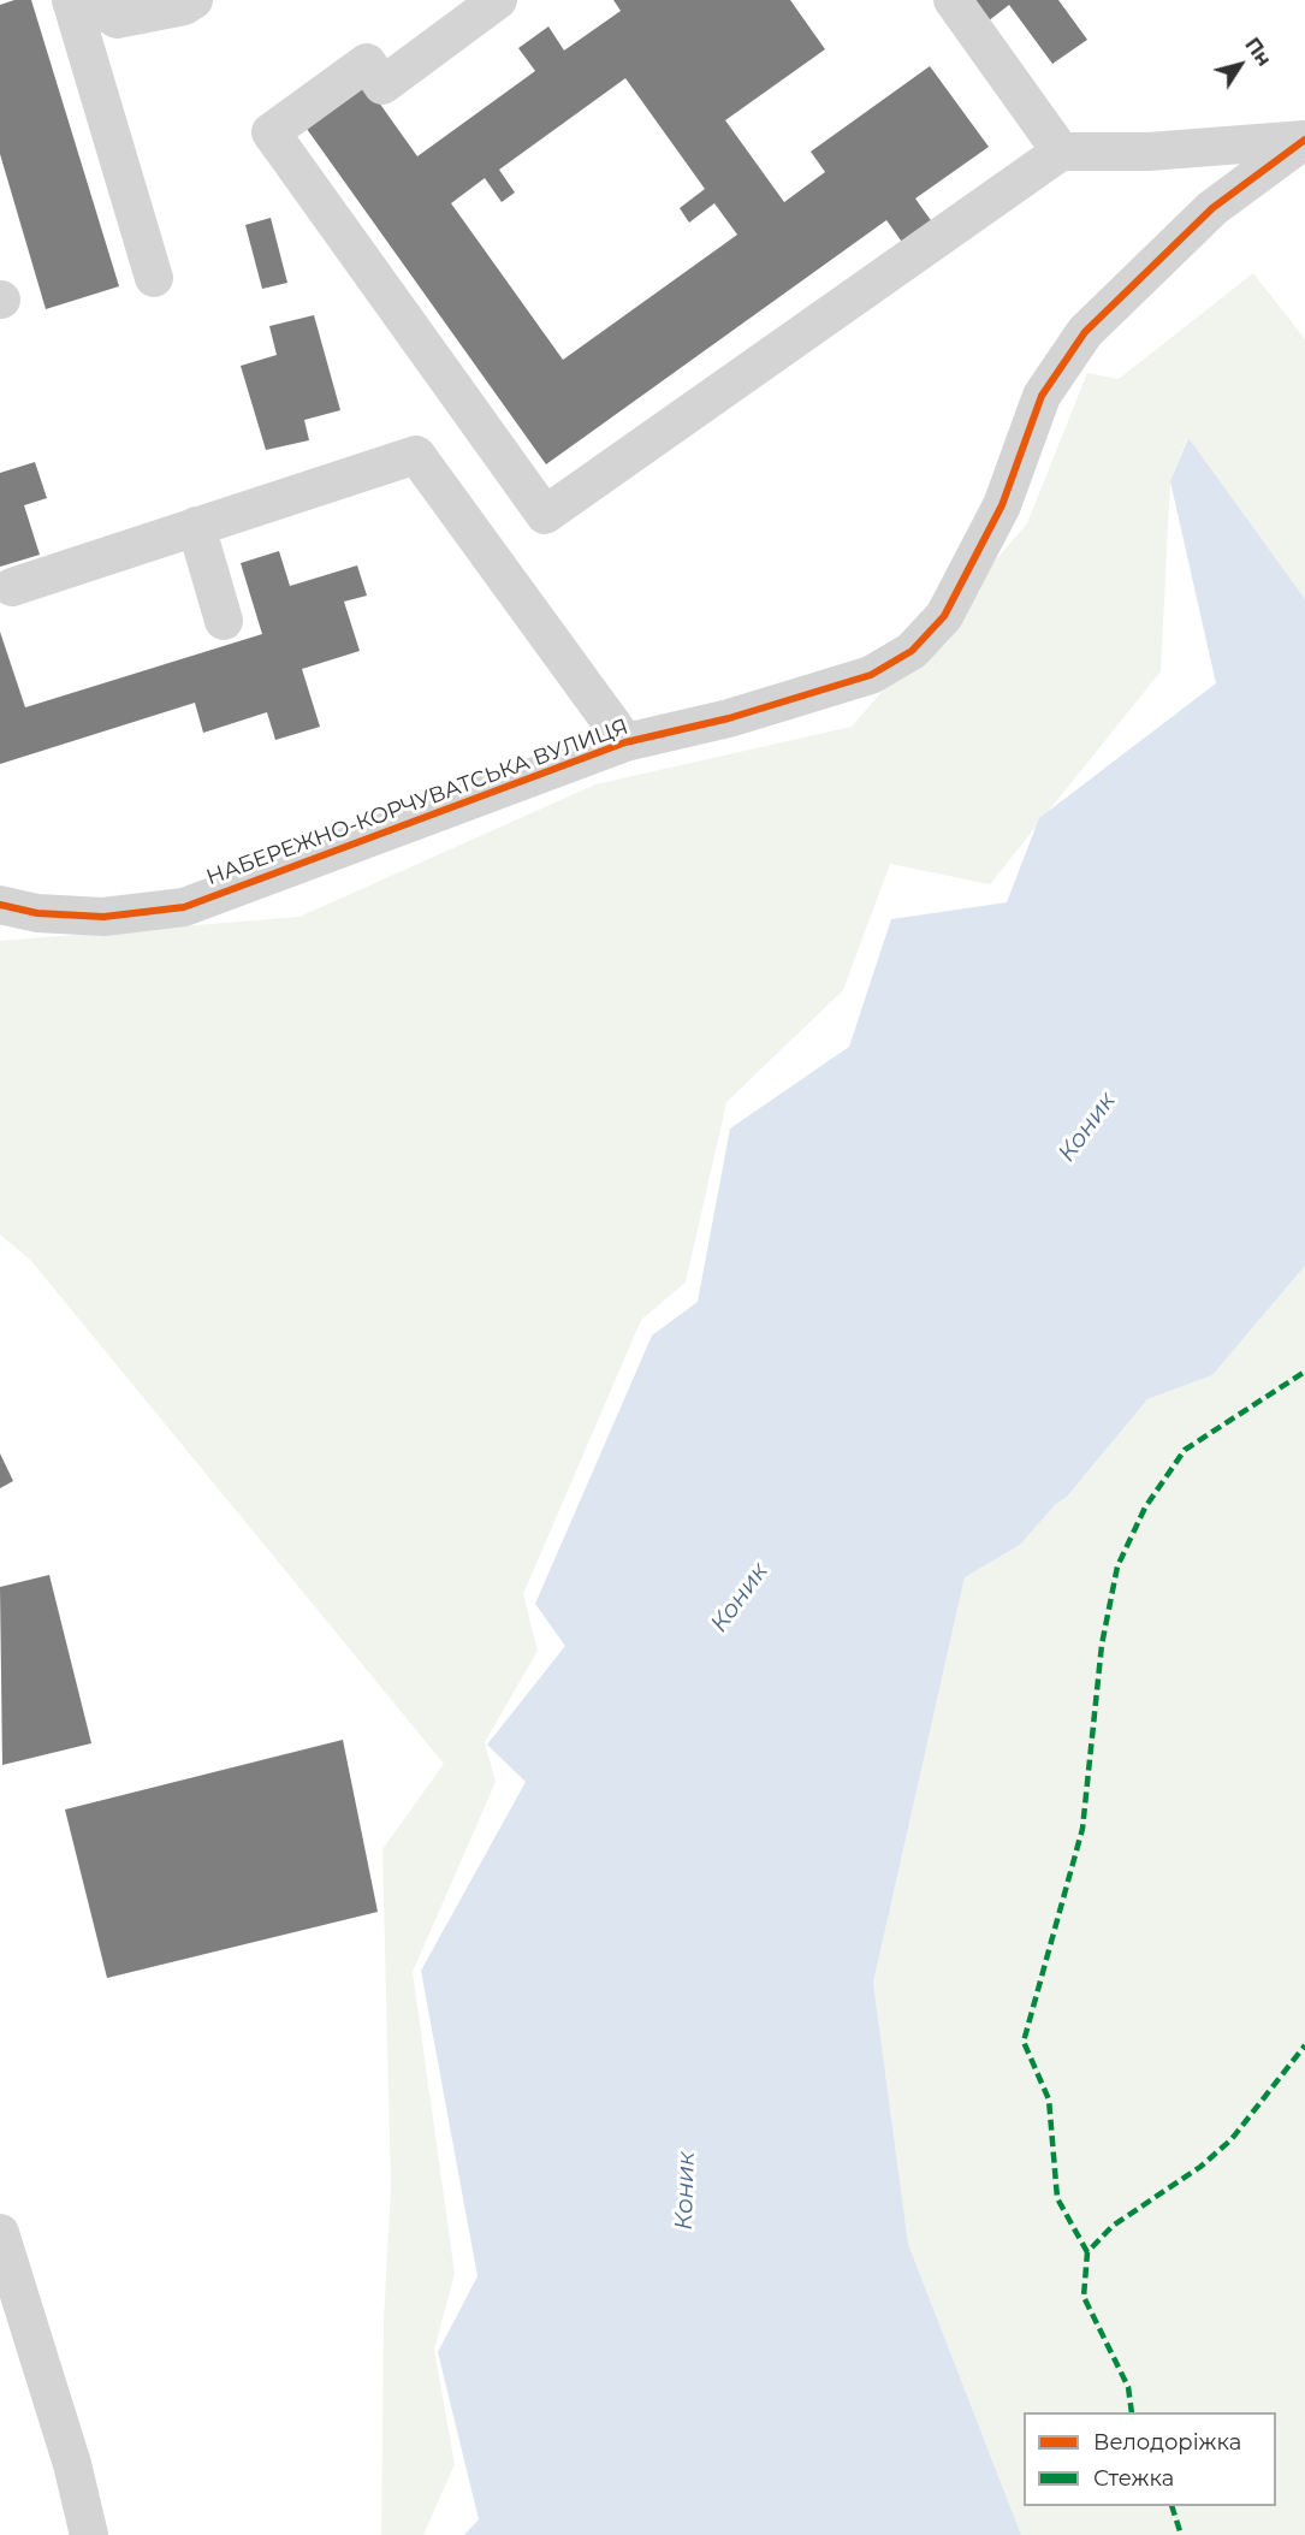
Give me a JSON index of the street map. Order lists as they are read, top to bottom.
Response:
{
  "streets": {
    "street": ["НАБЕРЕЖНО-КОРЧУВАТСЬКА ВУЛИЦЯ"]
  },
  "water": ["Коник"],
  "legend": ["Велодоріжка", "Стежка"],
  "north": "top right"
}
